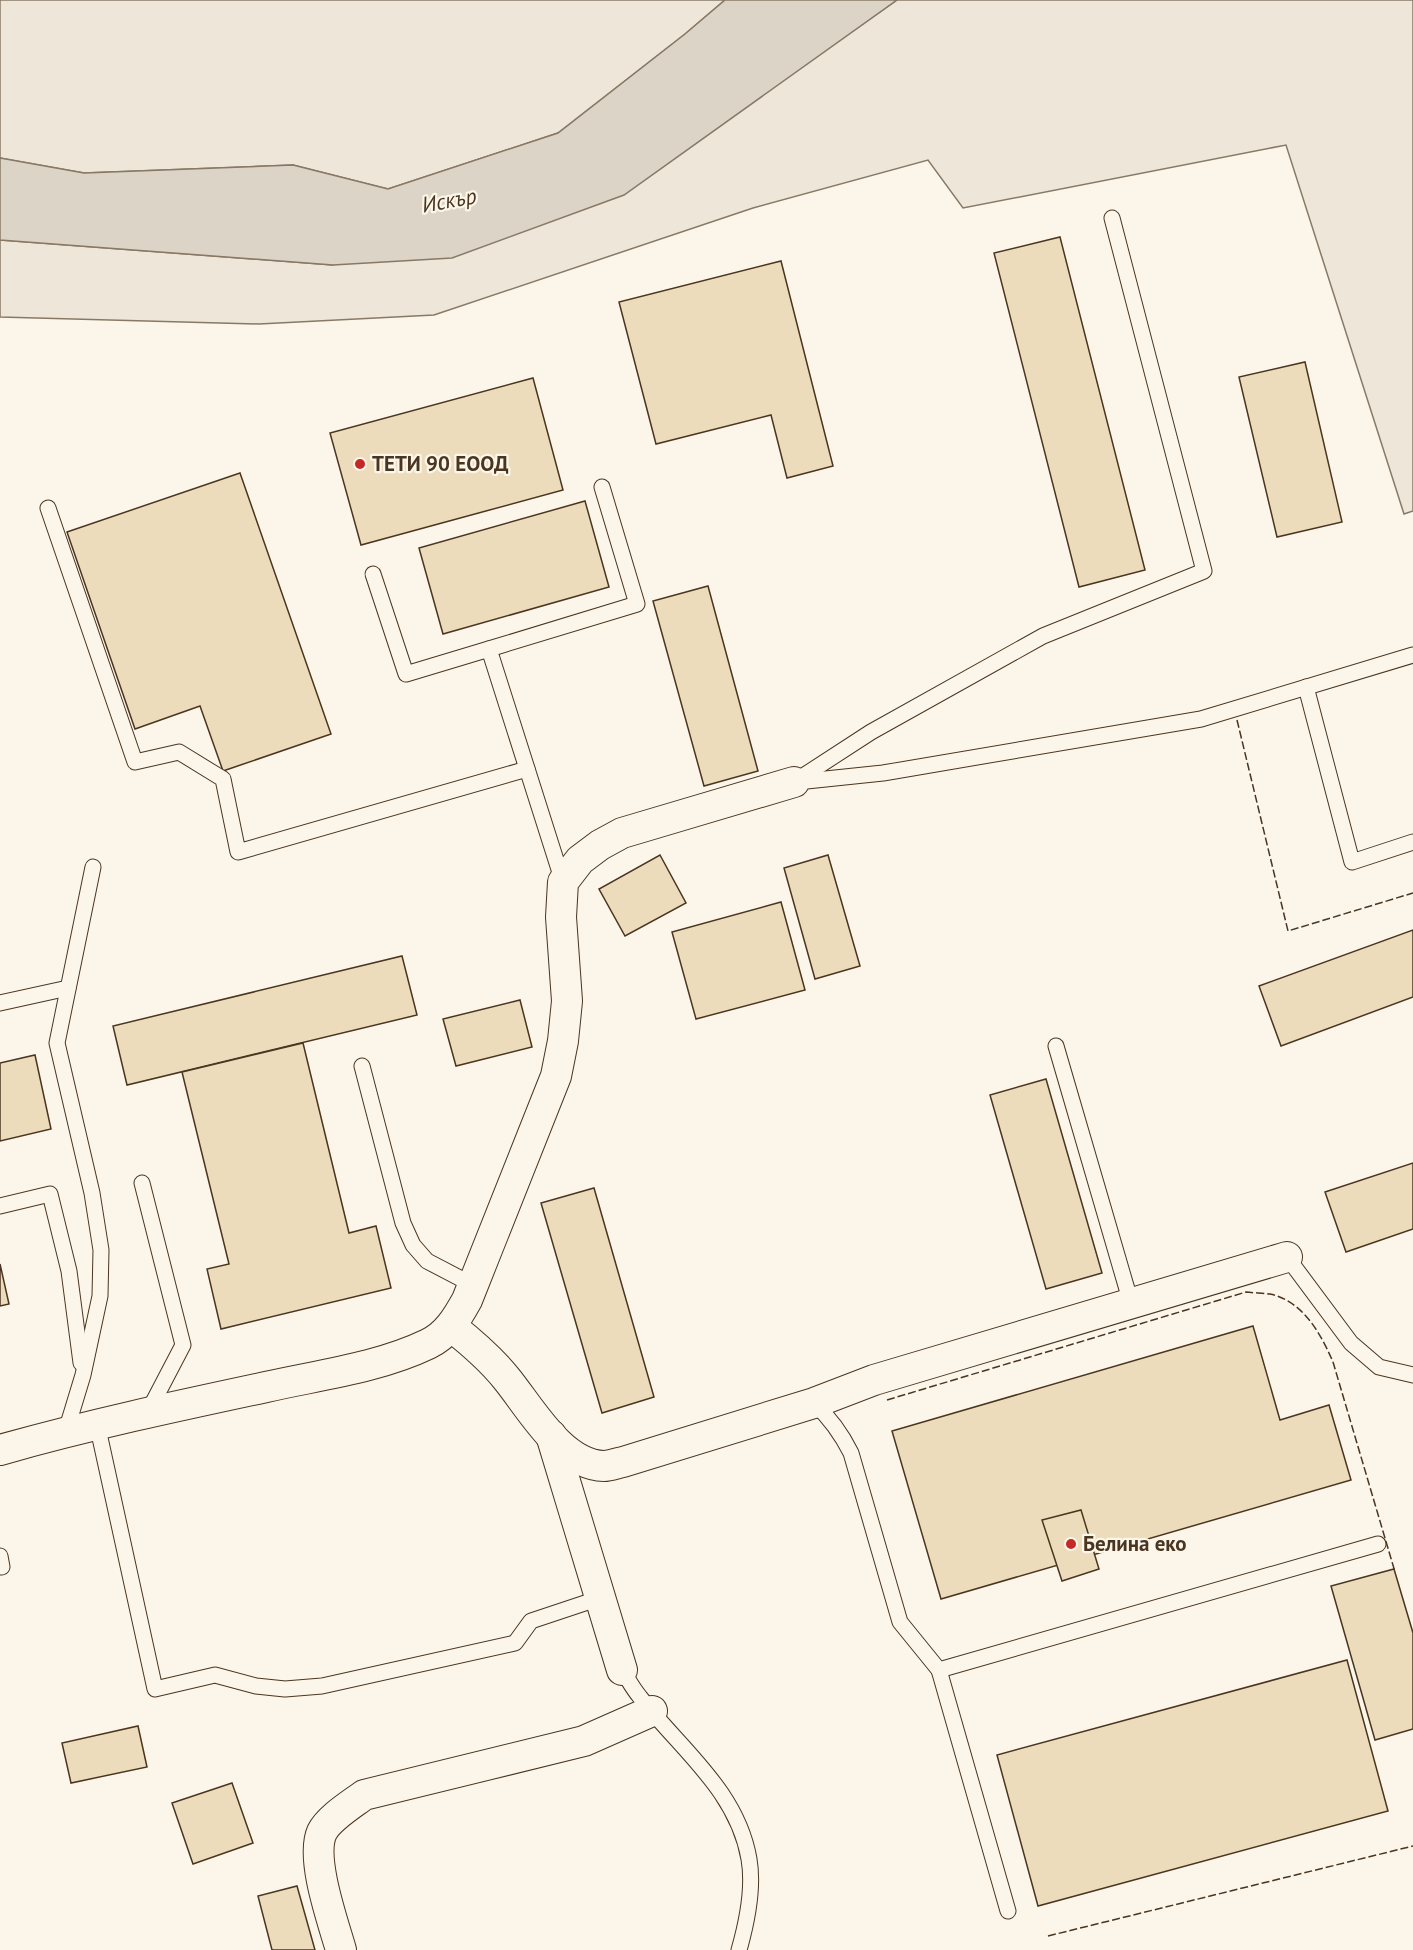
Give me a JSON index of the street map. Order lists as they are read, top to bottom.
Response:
{
  "water": ["Искър"],
  "places": ["ТЕТИ 90 ЕООД", "Белина еко"]
}
